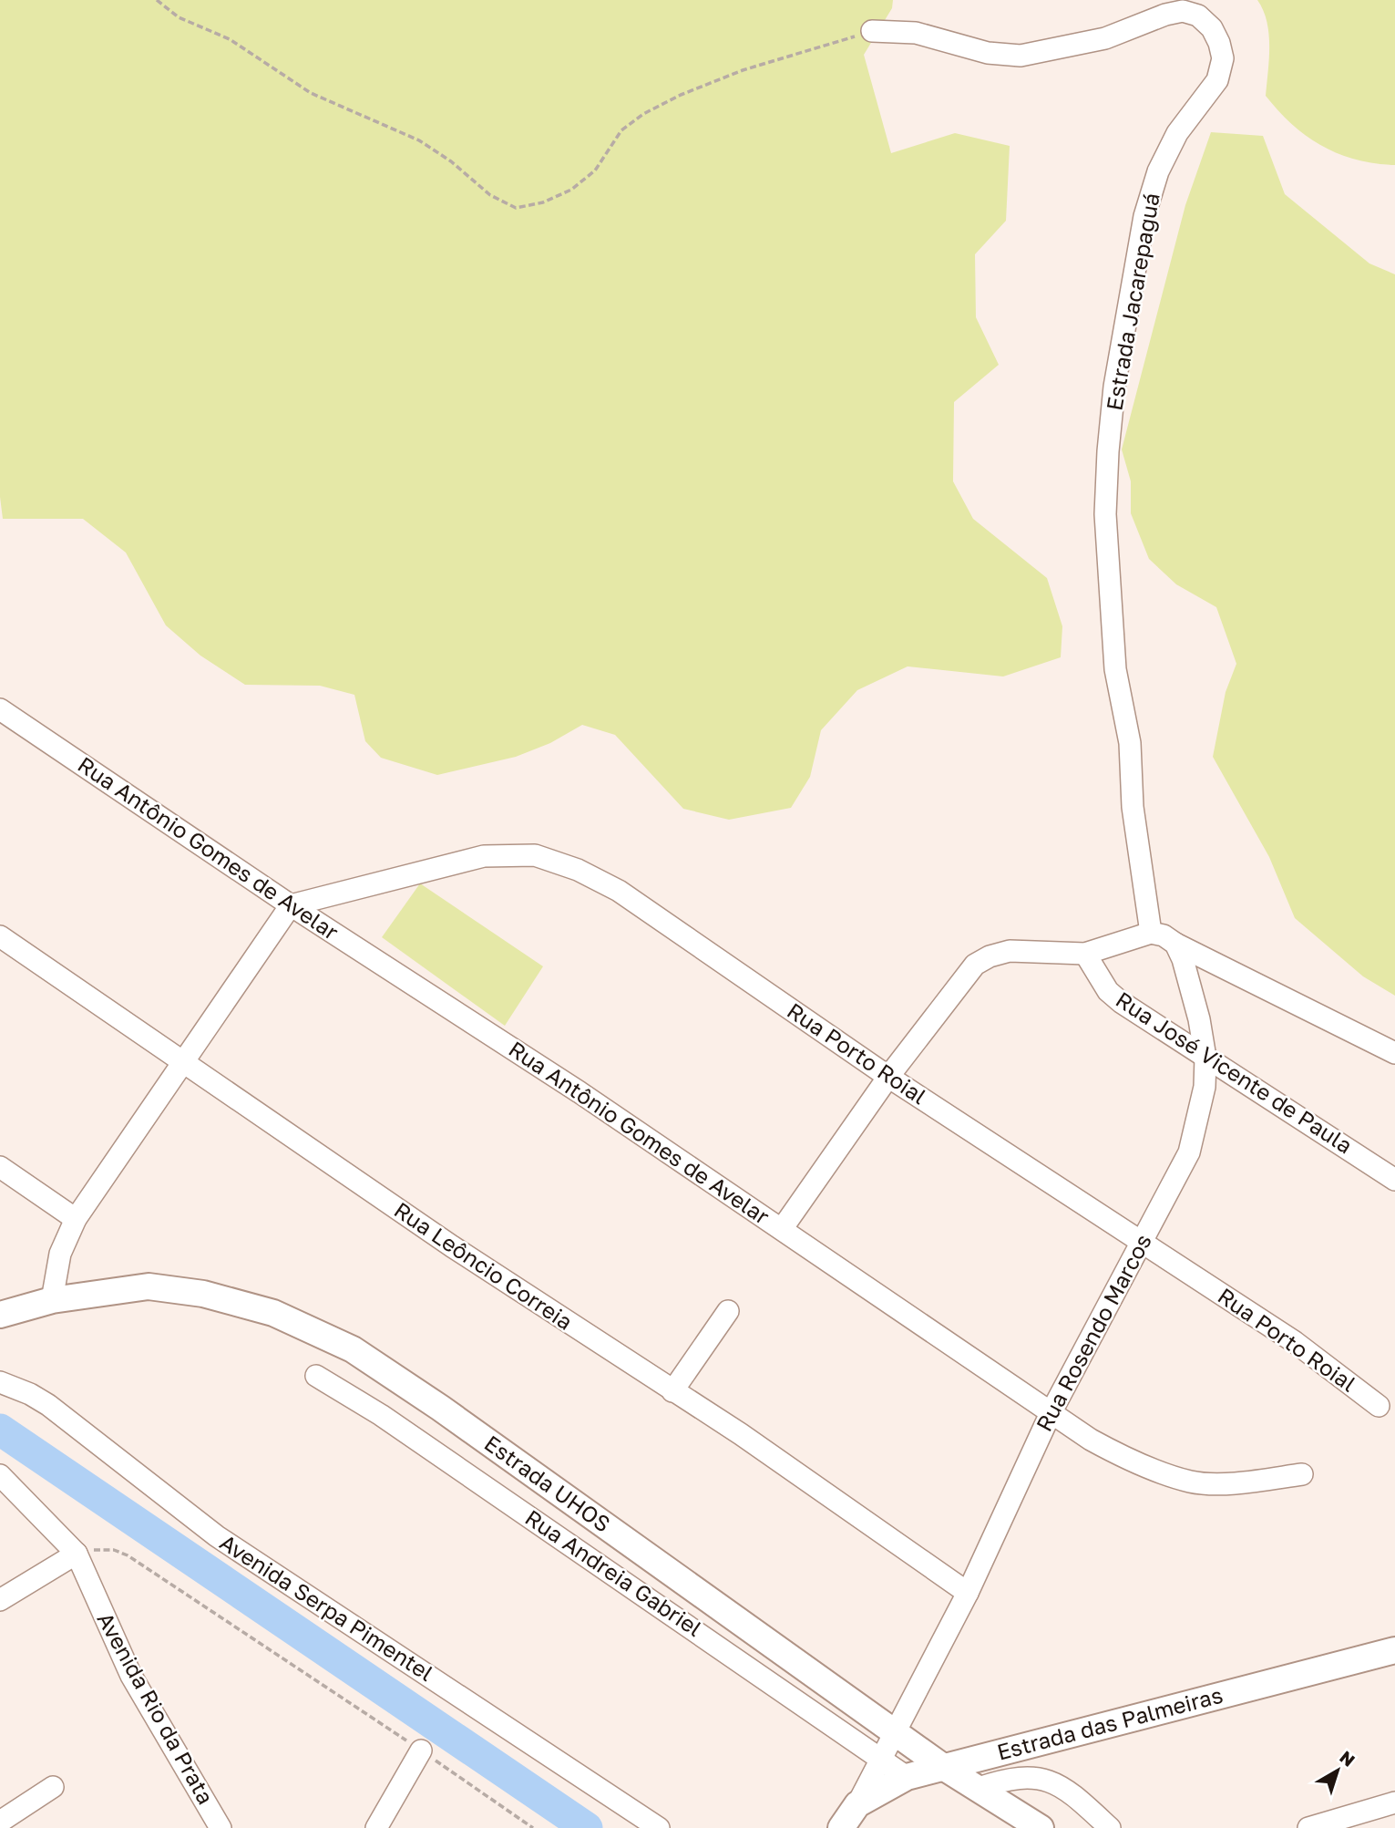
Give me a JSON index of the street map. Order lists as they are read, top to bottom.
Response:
{
  "streets": {
    "street": [
      "Estrada Jacarepaguá",
      "Rua Antônio Gomes de Avelar",
      "Rua Porto Roial",
      "Rua José Vicente de Paula",
      "Rua Leôncio Correia",
      "Rua Rosendo Marcos",
      "Estrada UHOS",
      "Rua Andreia Gabriel",
      "Avenida Serpa Pimentel",
      "Avenida Rio da Prata",
      "Estrada das Palmeiras"
    ]
  },
  "crossings": [
    ["Rua Antônio Gomes de Avelar", "Rua Porto Roial"],
    ["Rua Antônio Gomes de Avelar", "Rua Rosendo Marcos"],
    ["Rua Porto Roial", "Rua Rosendo Marcos"],
    ["Rua José Vicente de Paula", "Rua Rosendo Marcos"],
    ["Rua Leôncio Correia", "Rua Rosendo Marcos"],
    ["Rua Rosendo Marcos", "Estrada UHOS"],
    ["Rua Rosendo Marcos", "Rua Andreia Gabriel"],
    ["Rua Rosendo Marcos", "Estrada das Palmeiras"],
    ["Estrada UHOS", "Estrada das Palmeiras"],
    ["Rua Andreia Gabriel", "Estrada das Palmeiras"]
  ],
  "north": "top right"
}
